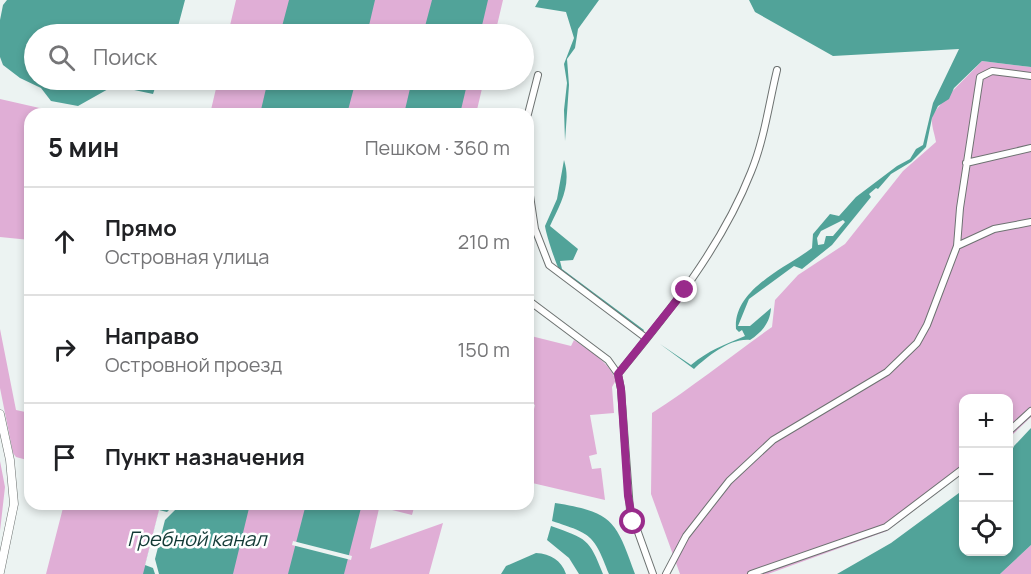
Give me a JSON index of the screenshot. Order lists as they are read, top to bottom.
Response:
{
  "water": ["Гребной канал"],
  "page": {
    "search": "Поиск",
    "heading": ["5 мин", "Пешком · 360 m"],
    "list": [
      ["Прямо", "Островная улица", "210 m"],
      ["Направо", "Островной проезд", "150 m"],
      "Пункт назначения"
    ],
    "map_buttons": ["+", "−"]
  }
}
